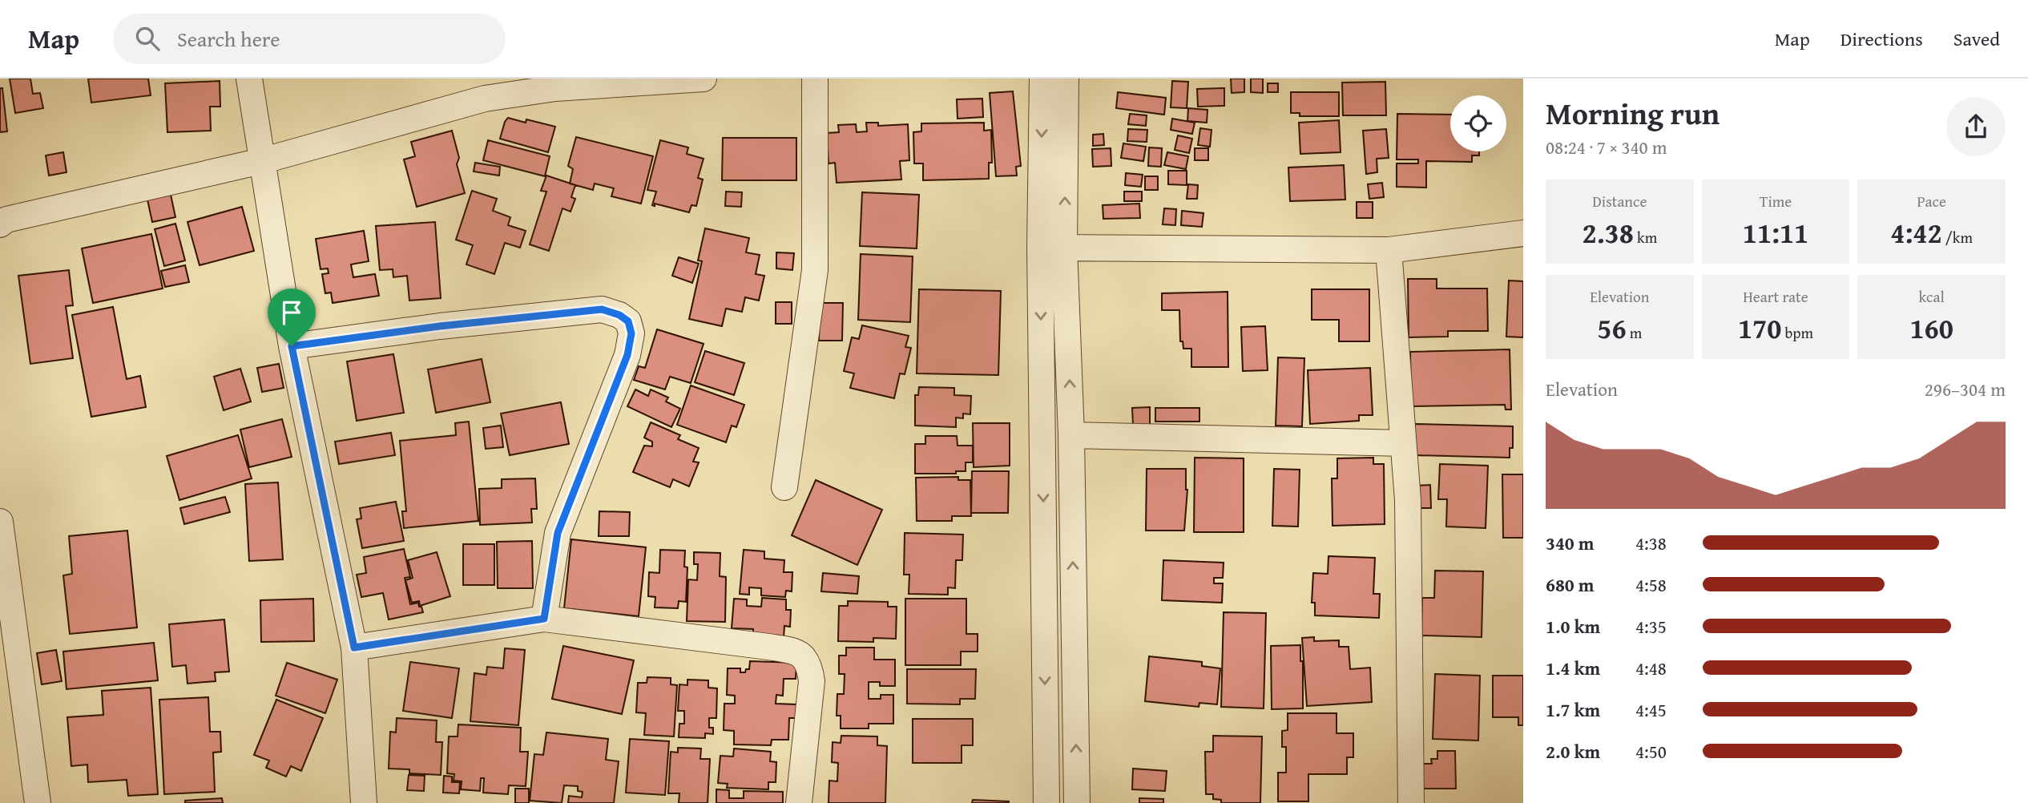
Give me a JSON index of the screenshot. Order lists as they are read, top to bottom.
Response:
{
  "page": {
    "header": "Map",
    "search": "Search here",
    "nav": ["Map", "Directions", "Saved"],
    "heading": ["Morning run", "08:24 · 7 × 340 m"],
    "stats": [
      ["Distance", "2.38 km"],
      ["Time", "11:11"],
      ["Pace", "4:42 /km"],
      ["Elevation", "56 m"],
      ["Heart rate", "170 bpm"],
      ["kcal", "160"]
    ],
    "chart": ["Elevation", "296–304 m"],
    "list": [
      {
        "name": "340 m",
        "note": "4:38"
      },
      {
        "name": "680 m",
        "note": "4:58"
      },
      {
        "name": "1.0 km",
        "note": "4:35"
      },
      {
        "name": "1.4 km",
        "note": "4:48"
      },
      {
        "name": "1.7 km",
        "note": "4:45"
      },
      {
        "name": "2.0 km",
        "note": "4:50"
      }
    ]
  }
}
